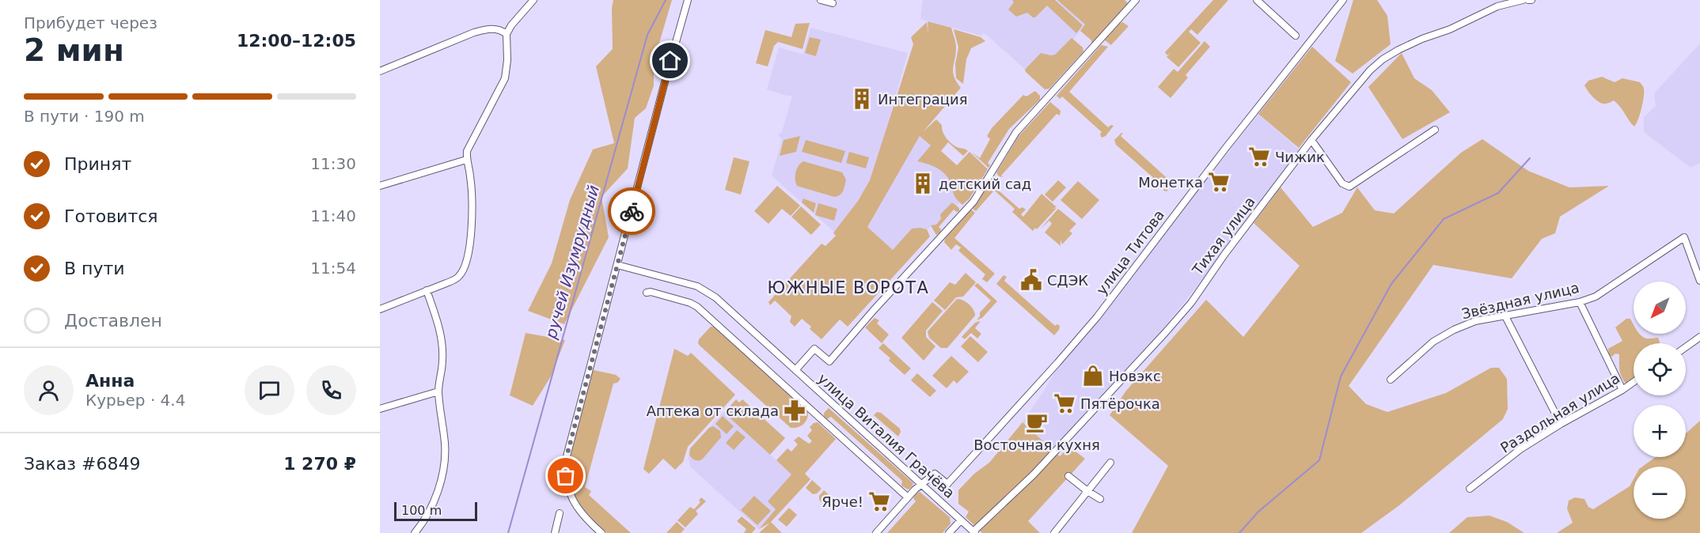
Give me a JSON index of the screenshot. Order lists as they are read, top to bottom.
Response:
{
  "streets": {
    "street": [
      "Тихая улица",
      "улица Титова",
      "Звёздная улица",
      "Раздольная улица",
      "улица Виталия Грачёва"
    ]
  },
  "crossings": [
    ["Тихая улица", "улица Виталия Грачёва"],
    ["улица Титова", "улица Виталия Грачёва"]
  ],
  "districts": ["ЮЖНЫЕ ВОРОТА"],
  "water": ["ручей Изумрудный"],
  "places": {
    "building": ["Интеграция", "детский сад"],
    "supermarket": [
      "Чижик",
      "Монетка",
      "Пятёрочка",
      "Ярче!"
    ],
    "public building": ["СДЭК"],
    "shop": ["Новэкс"],
    "pharmacy": ["Аптека от склада"],
    "cafe": ["Восточная кухня"]
  },
  "scale_bar": "100 m",
  "north": "bottom left",
  "page": {
    "heading": ["2 мин", "Прибудет через", "12:00–12:05"],
    "panel": [
      "Анна",
      "Курьер · 4.4",
      "Заказ #6849",
      "1 270 ₽"
    ],
    "bar": "В пути · 190 m",
    "list": [
      ["Принят", "11:30"],
      ["Готовится", "11:40"],
      ["В пути", "11:54"],
      "Доставлен"
    ],
    "map_buttons": ["+", "−"],
    "scale": "100 m"
  }
}
